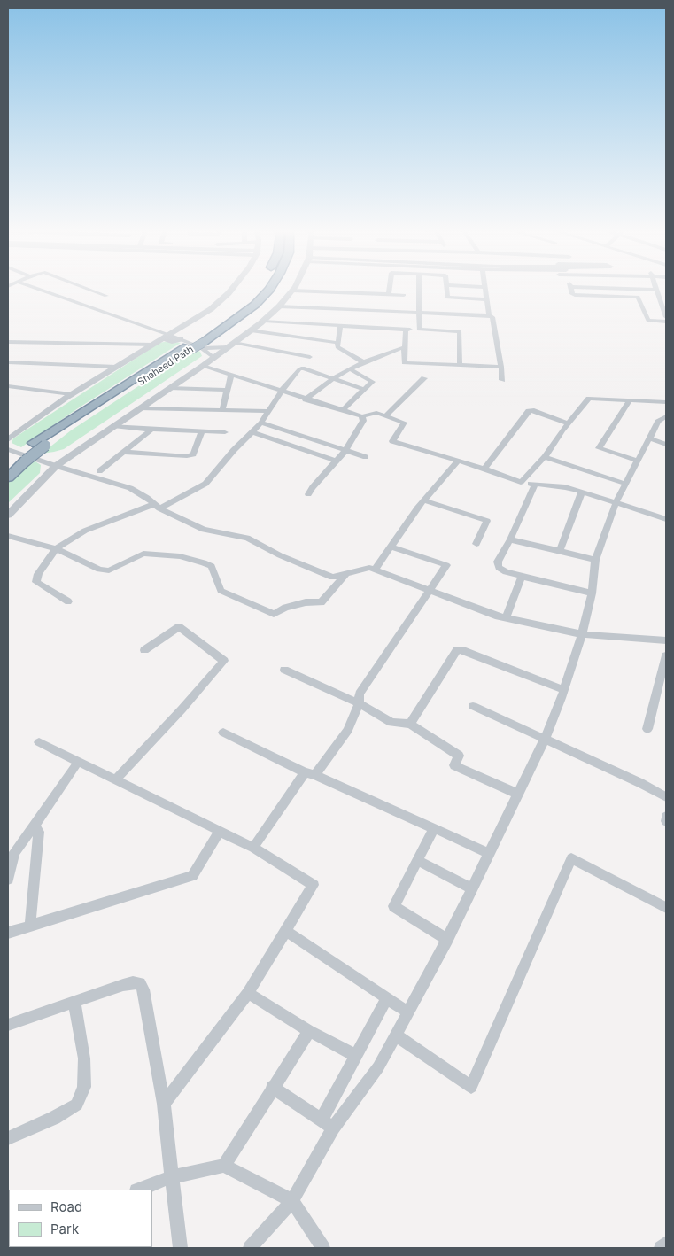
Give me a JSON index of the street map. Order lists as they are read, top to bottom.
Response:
{
  "streets": {
    "highway": ["Shaheed Path"]
  },
  "legend": ["Road", "Park"]
}
